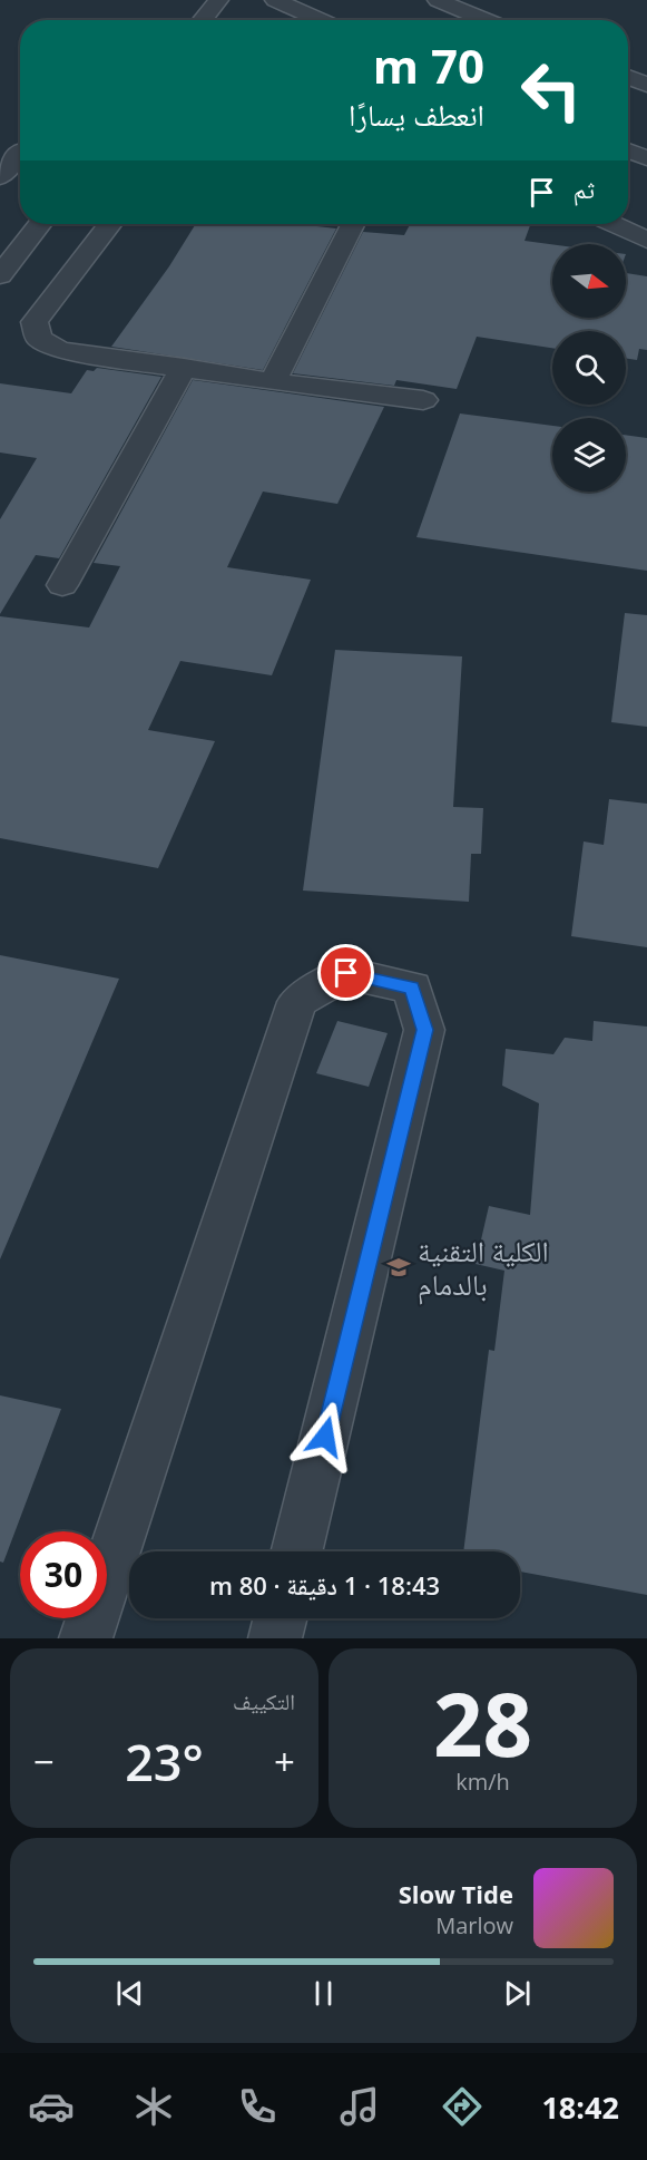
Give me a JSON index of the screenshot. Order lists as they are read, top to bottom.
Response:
{
  "places": {
    "school or university": ["الكلية التقنية بالدمام"]
  },
  "north": "right",
  "page": {
    "turn": ["70 m", "انعطف يسارًا"],
    "then": "ثم",
    "limit": "30",
    "trip": "18:43 · 1 دقيقة · 80 m",
    "tile": [
      ["28", "km/h"],
      "التكييف"
    ],
    "heat": ["−", "23°", "+"],
    "song": ["Slow Tide", "Marlow"],
    "tabs": "18:42"
  }
}
